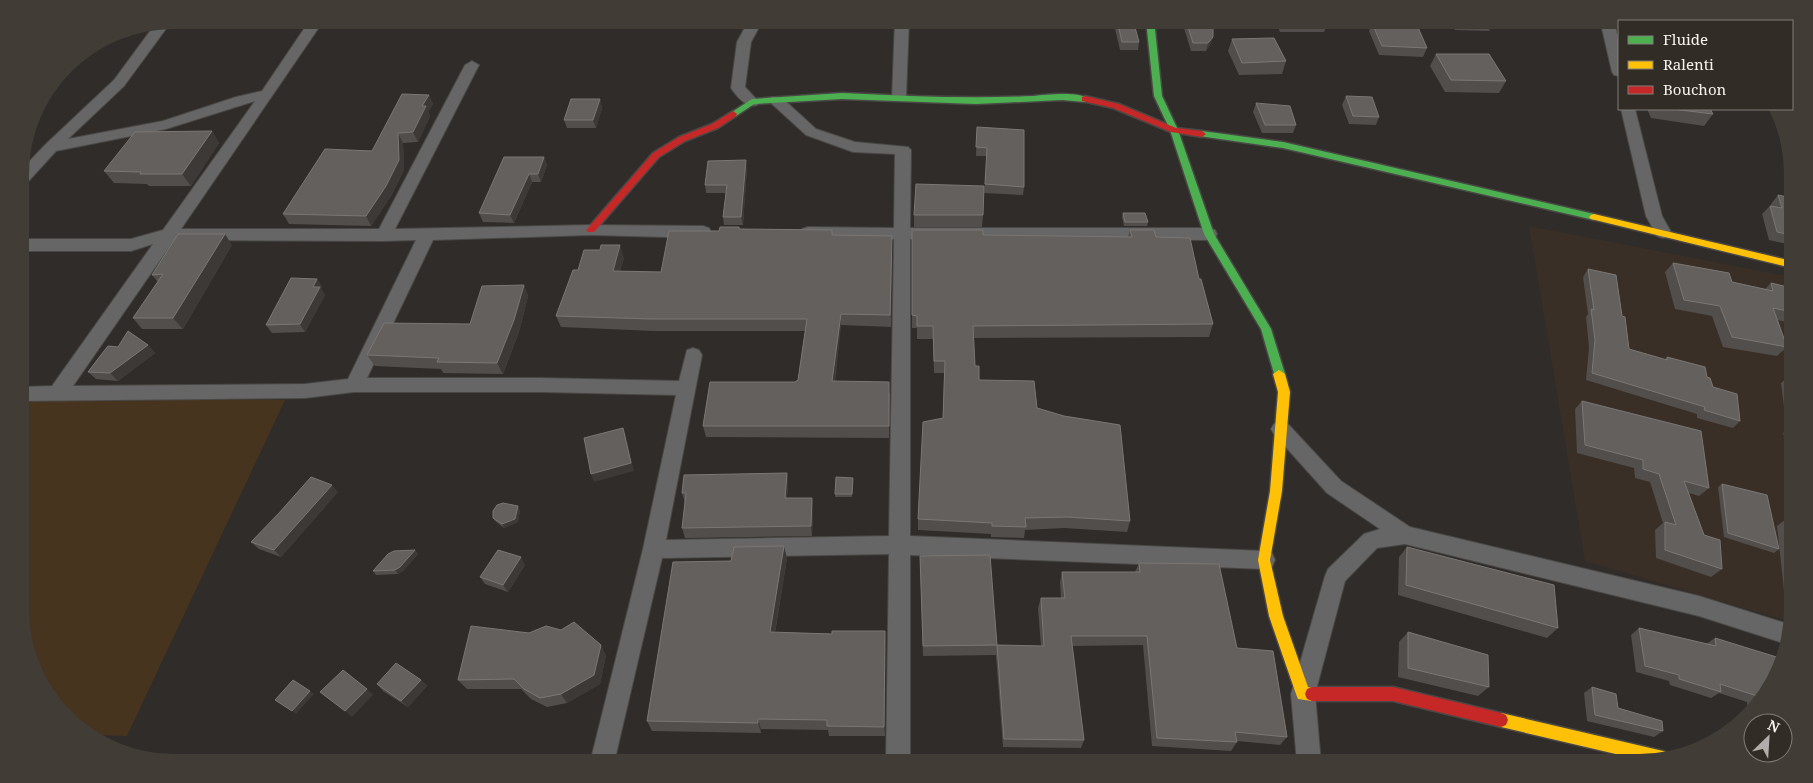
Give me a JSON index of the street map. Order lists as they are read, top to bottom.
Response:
{
  "legend": ["Fluide", "Ralenti", "Bouchon"],
  "north": "top right"
}
